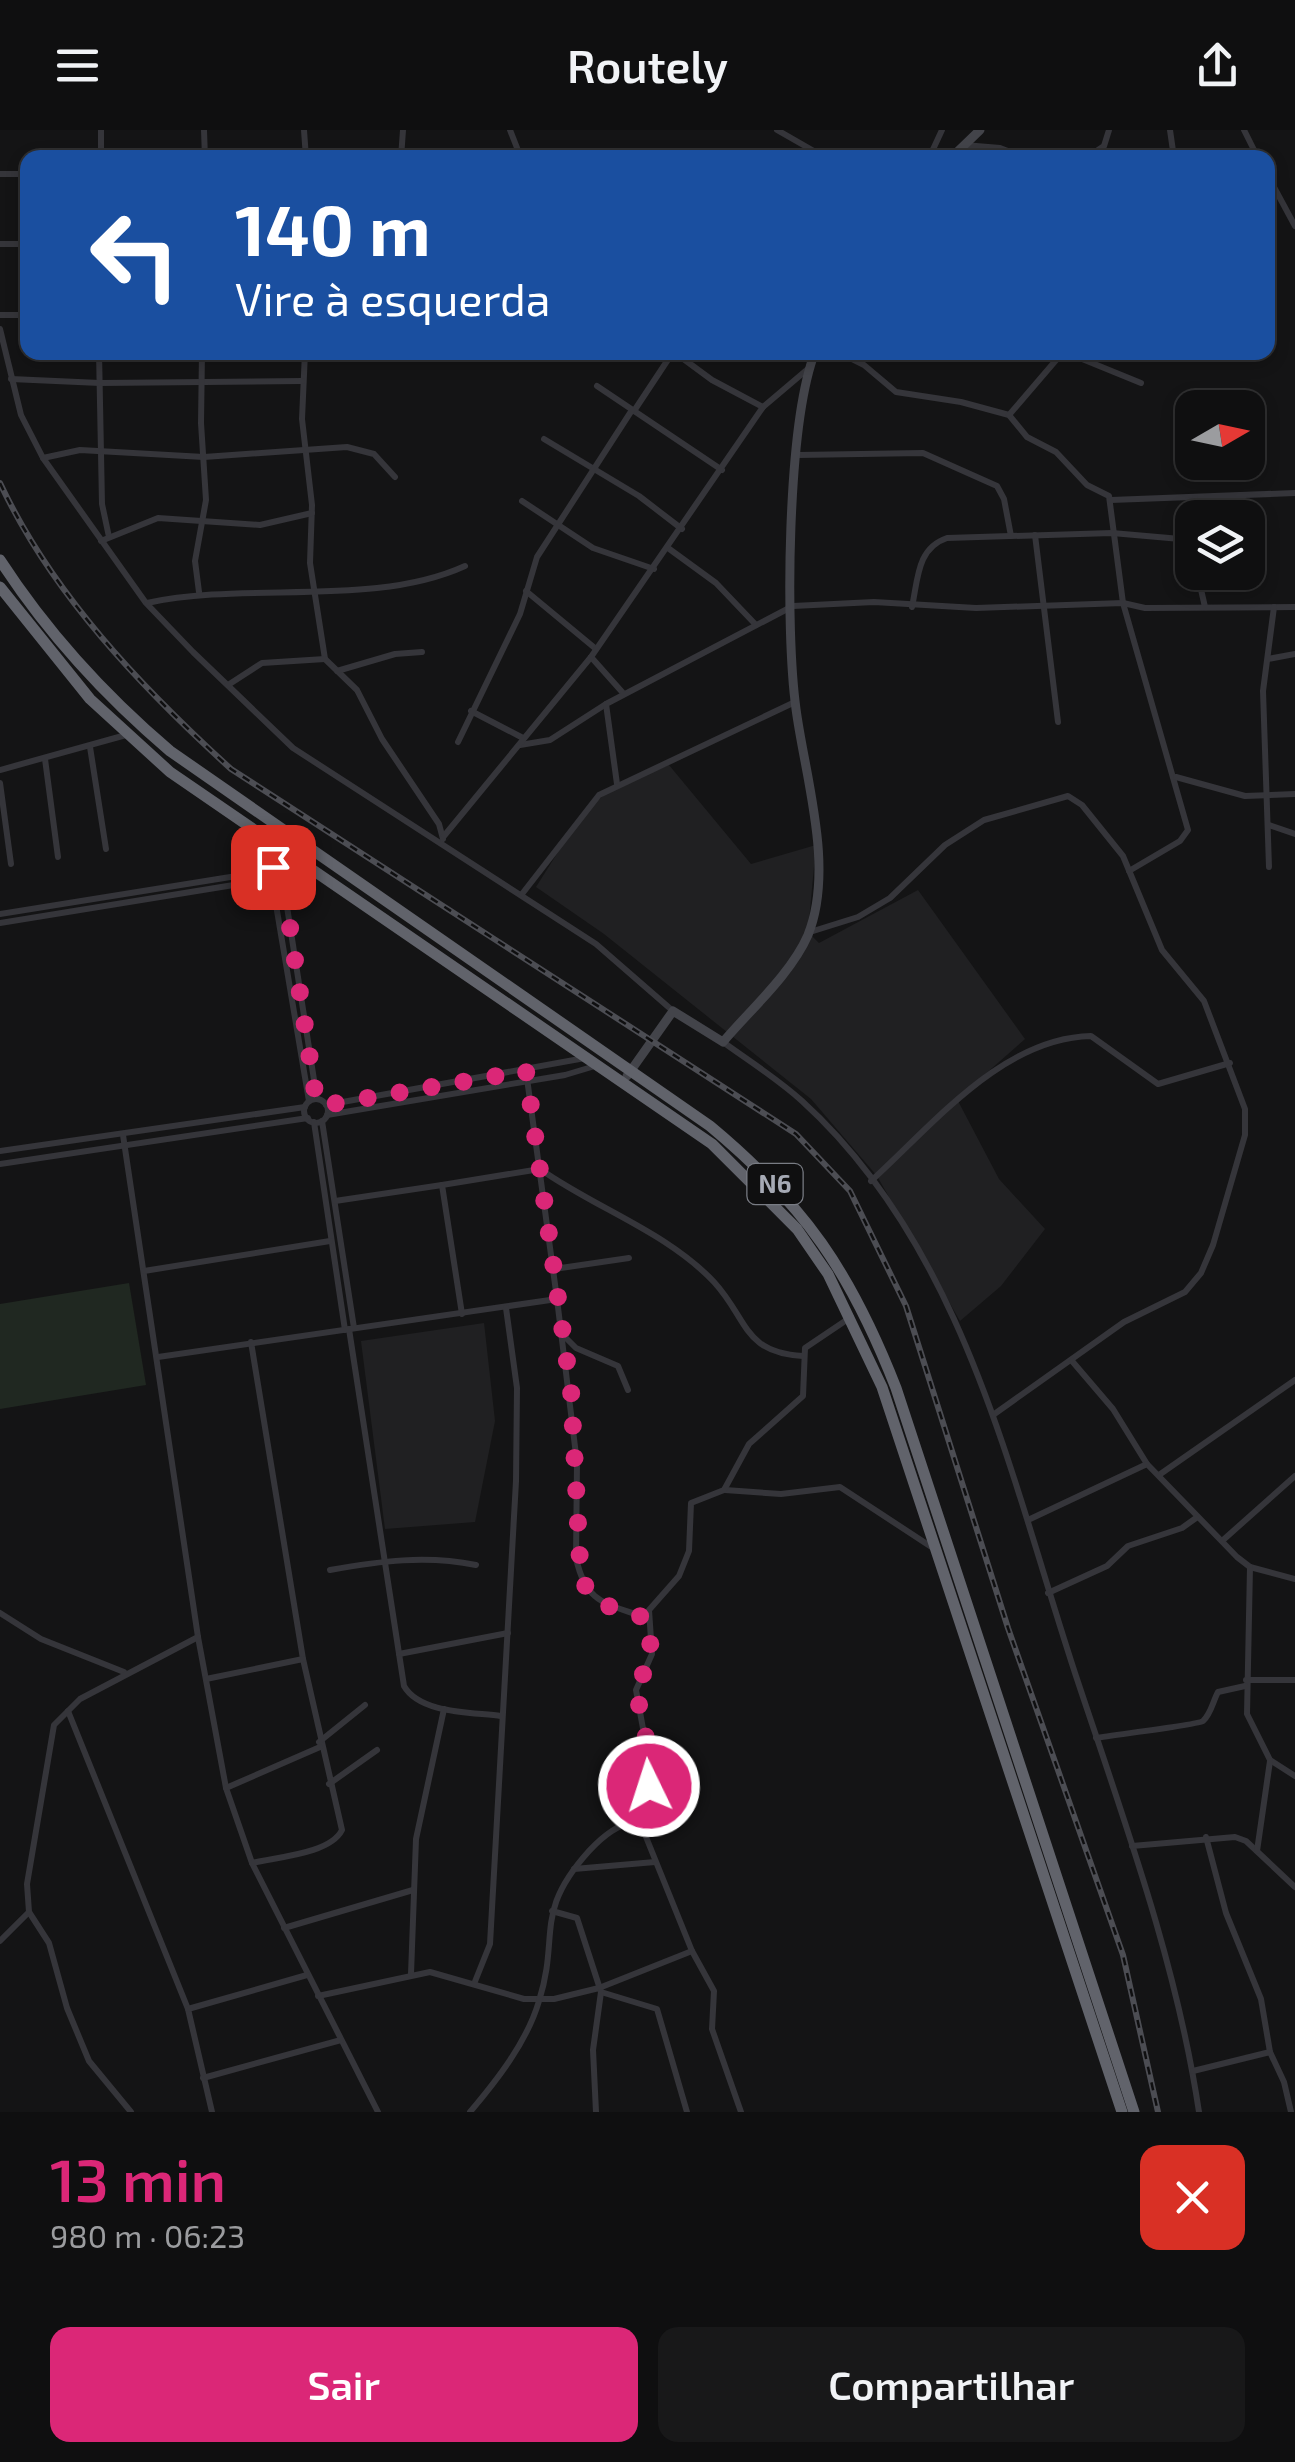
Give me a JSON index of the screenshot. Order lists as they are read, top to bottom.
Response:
{
  "streets": {
    "highway": ["N6"]
  },
  "north": "right",
  "page": {
    "header": "Routely",
    "turn": ["140 m", "Vire à esquerda"],
    "heading": ["13 min", "980 m · 06:23"],
    "buttons": ["Sair", "Compartilhar"]
  }
}
